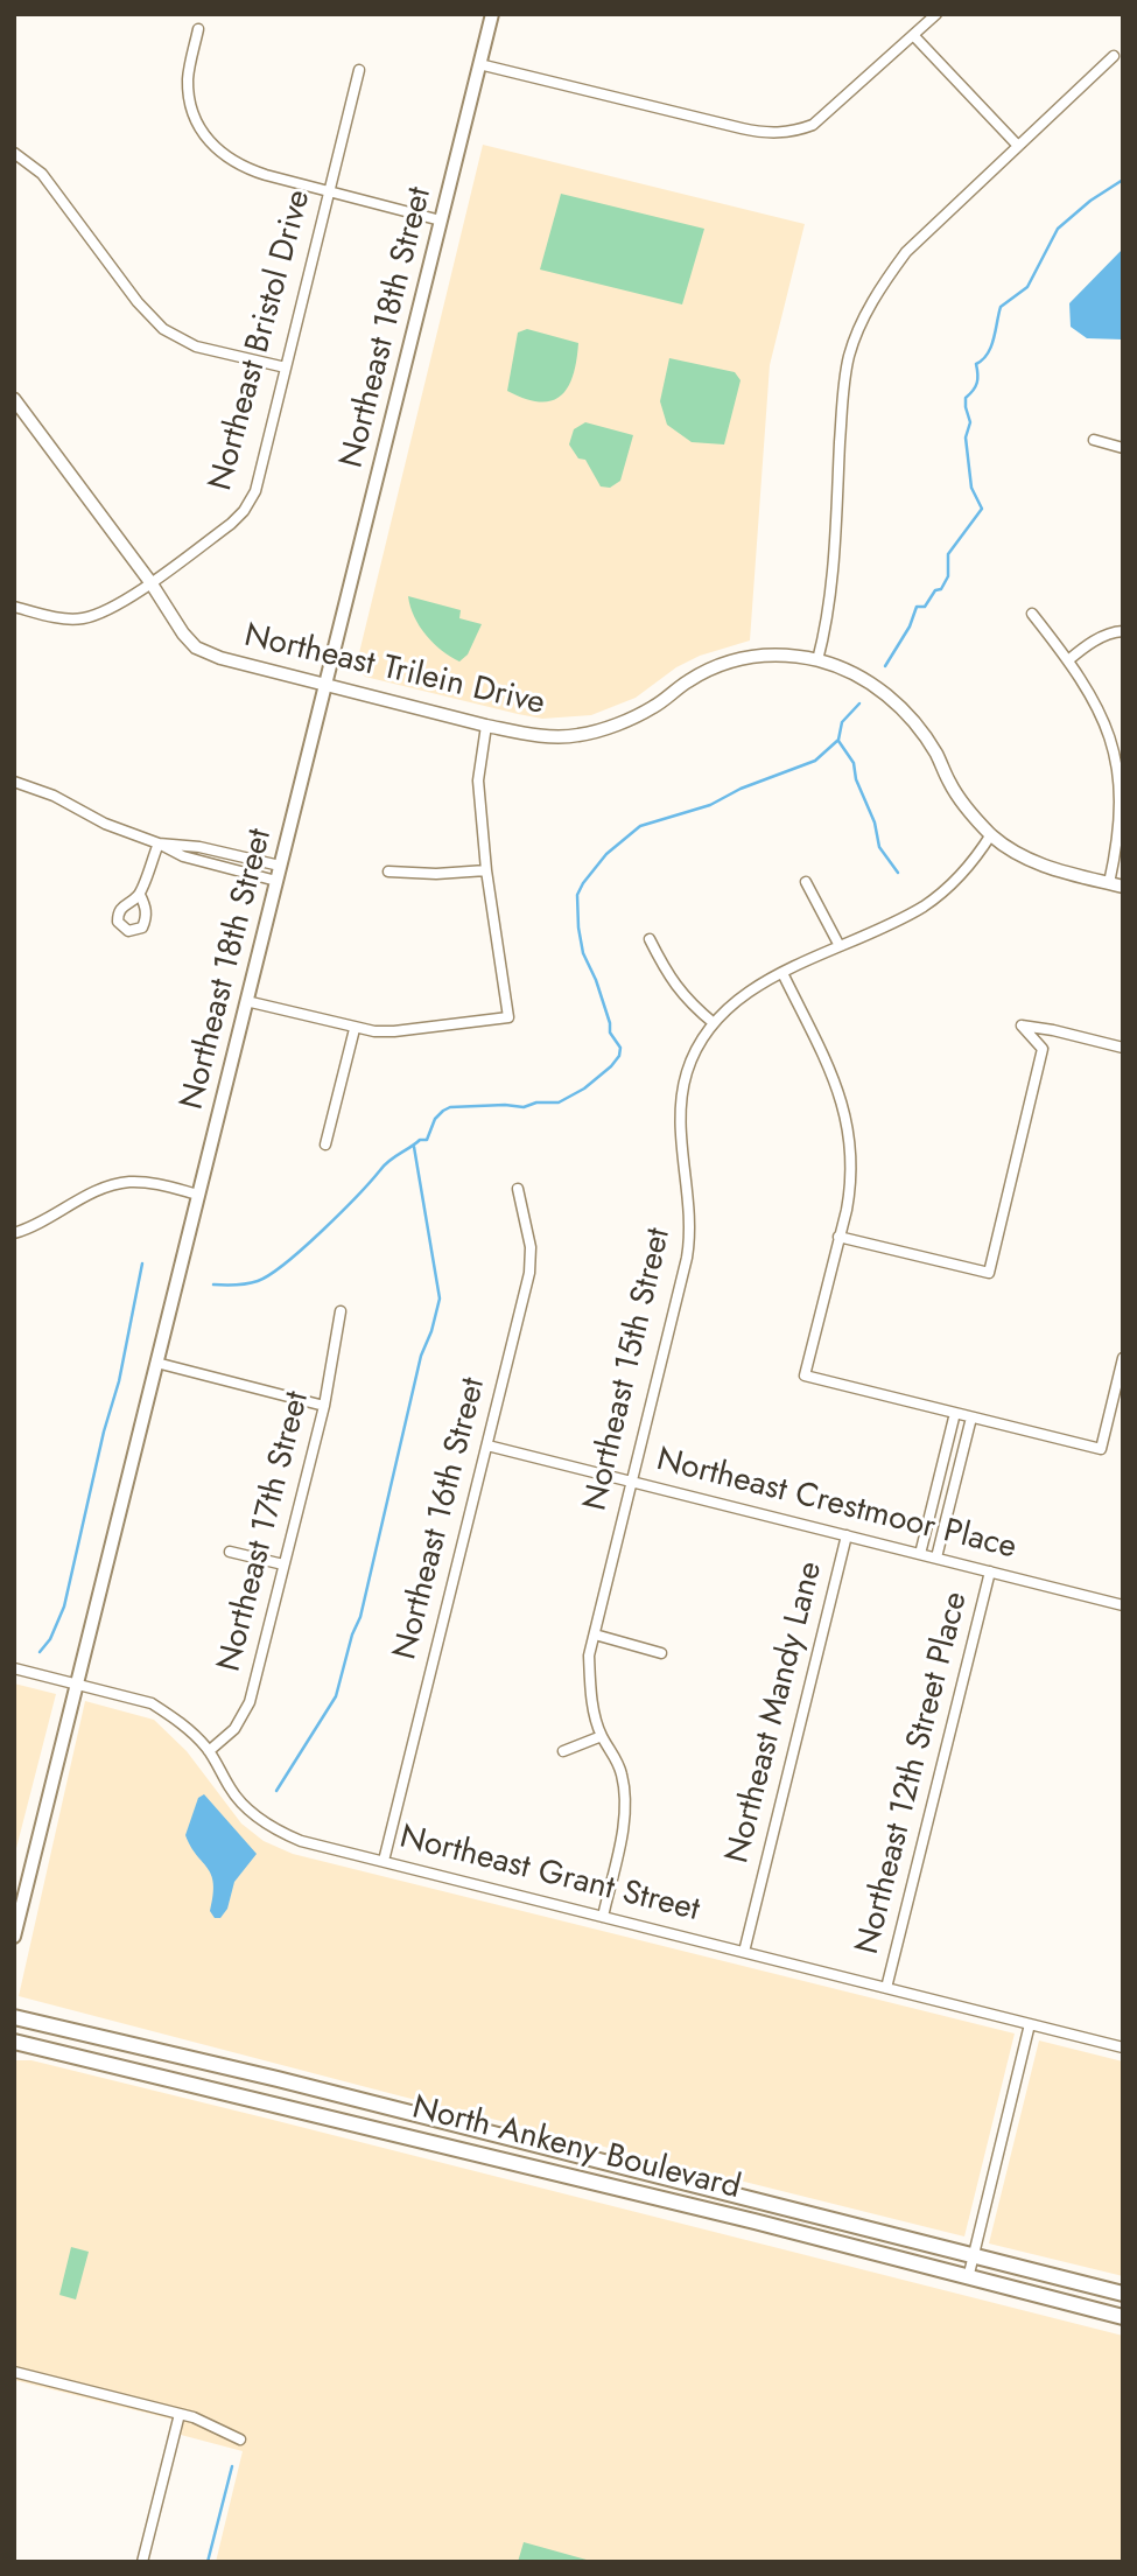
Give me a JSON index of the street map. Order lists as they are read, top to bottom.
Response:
{
  "streets": {
    "main road": ["Northeast 18th Street", "North Ankeny Boulevard"],
    "street": [
      "Northeast Bristol Drive",
      "Northeast Trilein Drive",
      "Northeast 15th Street",
      "Northeast Crestmoor Place",
      "Northeast 16th Street",
      "Northeast 17th Street",
      "Northeast Mandy Lane",
      "Northeast 12th Street Place",
      "Northeast Grant Street"
    ]
  },
  "crossings": [
    ["Northeast 18th Street", "Northeast Trilein Drive"],
    ["Northeast 18th Street", "Northeast Grant Street"],
    ["Northeast Bristol Drive", "Northeast Trilein Drive"],
    ["Northeast Trilein Drive", "Northeast 15th Street"],
    ["Northeast 15th Street", "Northeast Crestmoor Place"],
    ["Northeast 15th Street", "Northeast Grant Street"],
    ["Northeast Crestmoor Place", "Northeast 16th Street"],
    ["Northeast Crestmoor Place", "Northeast Mandy Lane"],
    ["Northeast Crestmoor Place", "Northeast 12th Street Place"],
    ["Northeast 16th Street", "Northeast Grant Street"],
    ["Northeast 17th Street", "Northeast Grant Street"],
    ["Northeast Mandy Lane", "Northeast Grant Street"],
    ["Northeast 12th Street Place", "Northeast Grant Street"]
  ]
}
